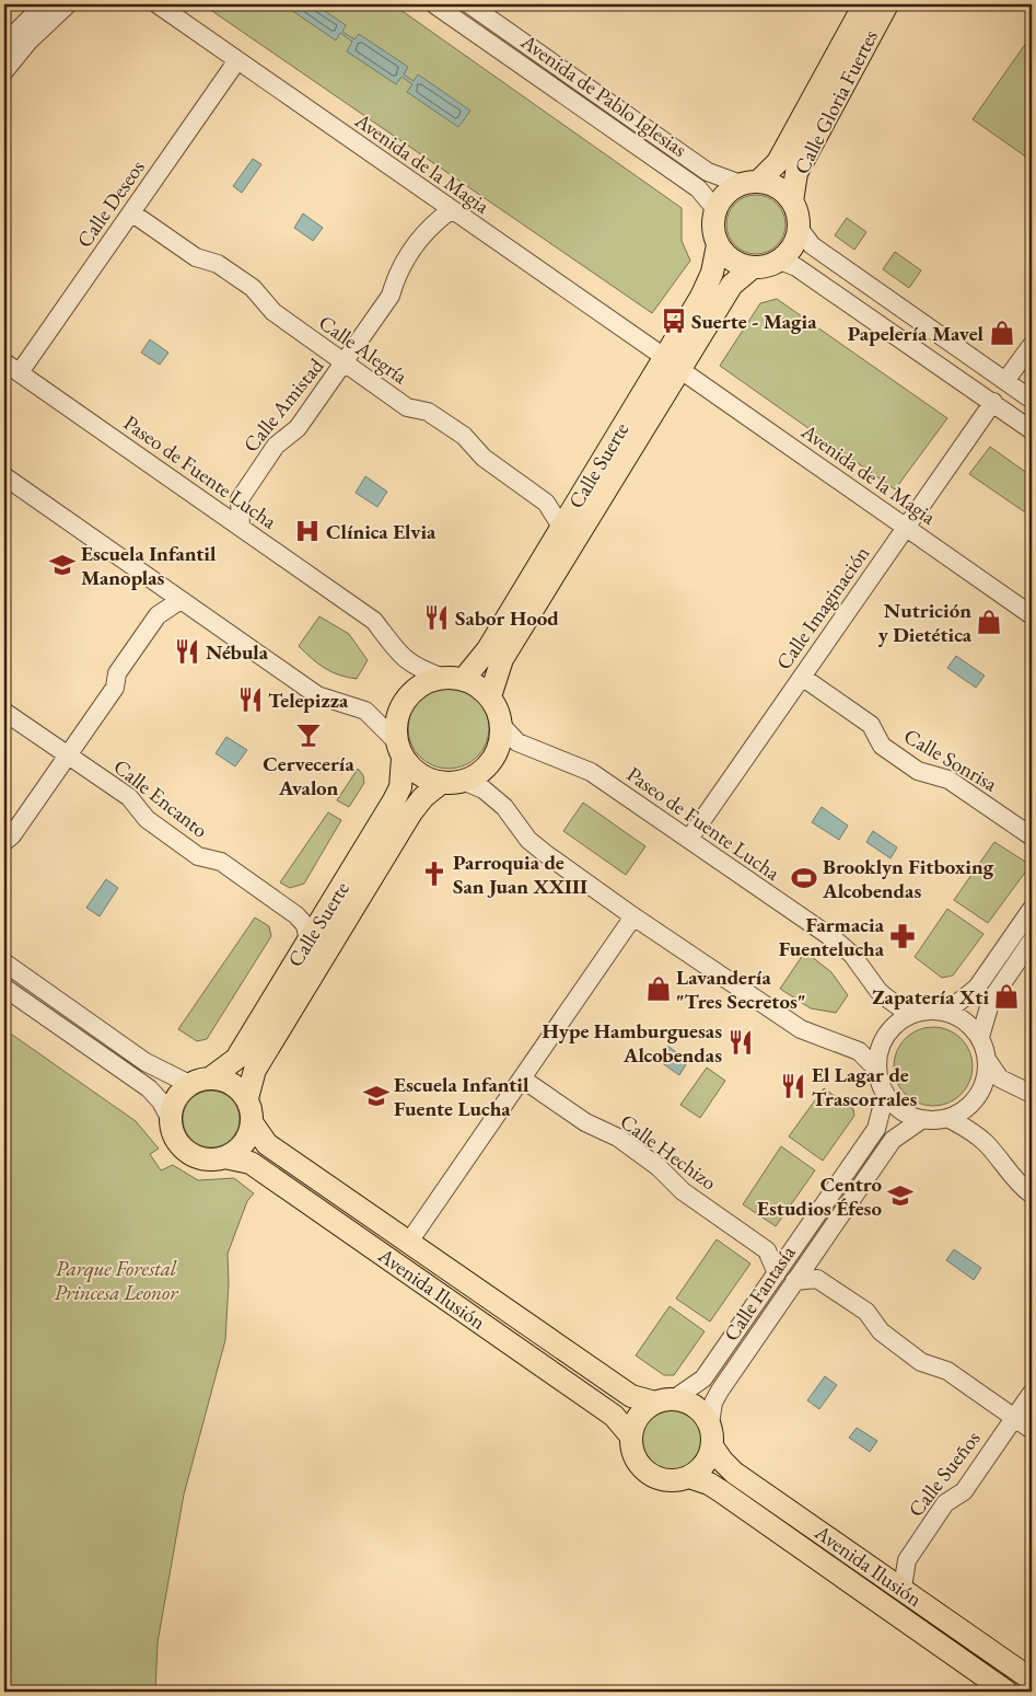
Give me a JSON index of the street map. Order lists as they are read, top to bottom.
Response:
{
  "streets": {
    "main road": ["Calle Gloria Fuertes", "Calle Suerte", "Avenida Ilusión"],
    "street": [
      "Avenida de Pablo Iglesias",
      "Avenida de la Magia",
      "Calle Deseos",
      "Calle Alegría",
      "Calle Amistad",
      "Paseo de Fuente Lucha",
      "Calle Imaginación",
      "Calle Sonrisa",
      "Calle Encanto",
      "Calle Hechizo",
      "Calle Fantasía",
      "Calle Sueños"
    ]
  },
  "crossings": [
    ["Avenida de Pablo Iglesias", "Calle Gloria Fuertes"],
    ["Avenida de Pablo Iglesias", "Calle Suerte"],
    ["Calle Gloria Fuertes", "Calle Suerte"],
    ["Avenida de la Magia", "Calle Deseos"],
    ["Avenida de la Magia", "Calle Amistad"],
    ["Avenida de la Magia", "Calle Suerte"],
    ["Avenida de la Magia", "Calle Imaginación"],
    ["Calle Deseos", "Calle Alegría"],
    ["Calle Deseos", "Paseo de Fuente Lucha"],
    ["Calle Alegría", "Calle Amistad"],
    ["Calle Alegría", "Calle Suerte"],
    ["Calle Amistad", "Paseo de Fuente Lucha"],
    ["Calle Suerte", "Paseo de Fuente Lucha"],
    ["Calle Suerte", "Calle Encanto"],
    ["Calle Suerte", "Avenida Ilusión"],
    ["Paseo de Fuente Lucha", "Calle Imaginación"],
    ["Paseo de Fuente Lucha", "Calle Fantasía"],
    ["Calle Imaginación", "Calle Sonrisa"],
    ["Calle Hechizo", "Calle Fantasía"],
    ["Avenida Ilusión", "Calle Fantasía"],
    ["Avenida Ilusión", "Calle Sueños"]
  ],
  "parks": ["Parque Forestal Princesa Leonor"],
  "places": {
    "bus stop": ["Suerte - Magia"],
    "shop": [
      "Papelería Mavel",
      "Nutrición y Dietética",
      "Lavandería \"Tres Secretos\"",
      "Zapatería Xti"
    ],
    "hospital": ["Clínica Elvia"],
    "school or university": ["Escuela Infantil Manoplas", "Escuela Infantil Fuente Lucha", "Centro Estudios Éfeso"],
    "restaurant": [
      "Sabor Hood",
      "Nébula",
      "Telepizza",
      "Hype Hamburguesas Alcobendas",
      "El Lagar de Trascorrales"
    ],
    "bar": ["Cervecería Avalon"],
    "church": ["Parroquia de San Juan XXIII"],
    "sports": ["Brooklyn Fitboxing Alcobendas"],
    "pharmacy": ["Farmacia Fuentelucha"]
  }
}
